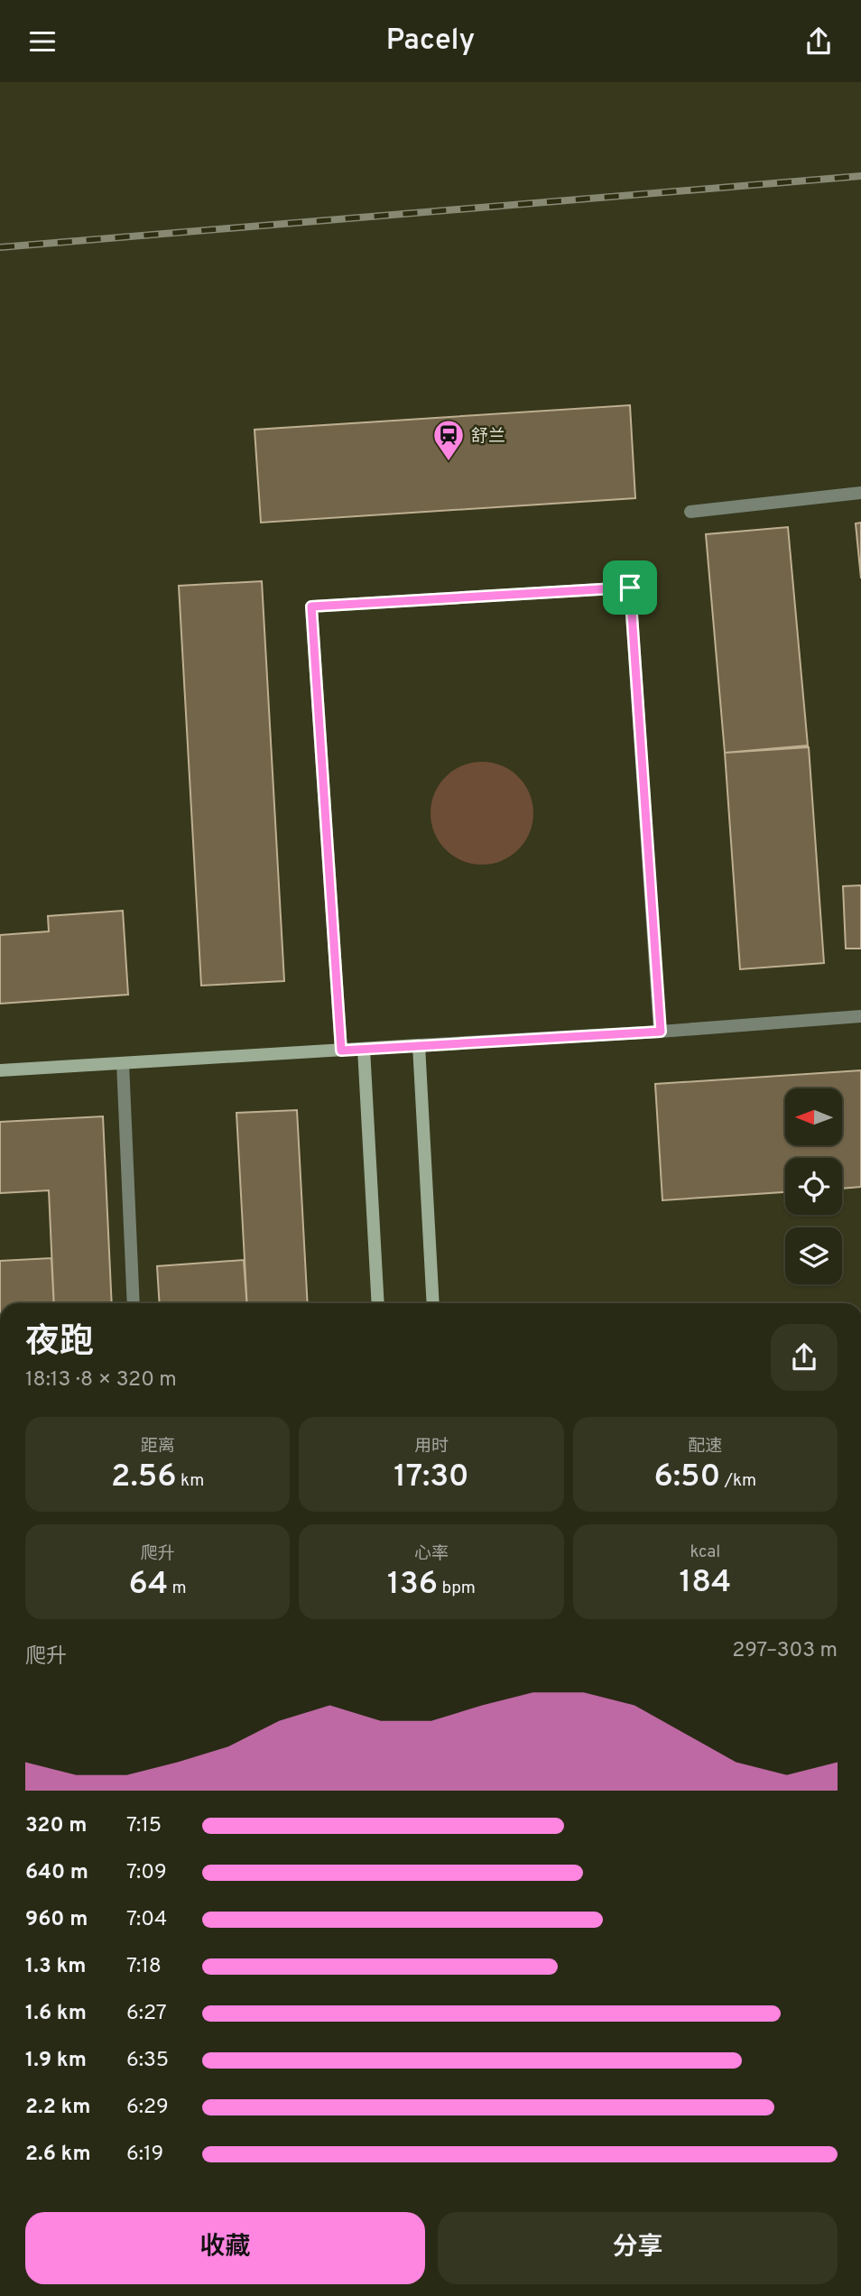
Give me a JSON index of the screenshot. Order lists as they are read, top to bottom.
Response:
{
  "places": {
    "station": ["舒兰"]
  },
  "north": "left",
  "page": {
    "header": "Pacely",
    "heading": ["夜跑", "18:13 · 8 × 320 m"],
    "stats": [
      ["距离", "2.56 km"],
      ["用时", "17:30"],
      ["配速", "6:50 /km"],
      ["爬升", "64 m"],
      ["心率", "136 bpm"],
      ["kcal", "184"]
    ],
    "chart": ["爬升", "297–303 m"],
    "list": [
      {
        "name": "320 m",
        "note": "7:15"
      },
      {
        "name": "640 m",
        "note": "7:09"
      },
      {
        "name": "960 m",
        "note": "7:04"
      },
      {
        "name": "1.3 km",
        "note": "7:18"
      },
      {
        "name": "1.6 km",
        "note": "6:27"
      },
      {
        "name": "1.9 km",
        "note": "6:35"
      },
      {
        "name": "2.2 km",
        "note": "6:29"
      },
      {
        "name": "2.6 km",
        "note": "6:19"
      }
    ],
    "buttons": ["收藏", "分享"]
  }
}
